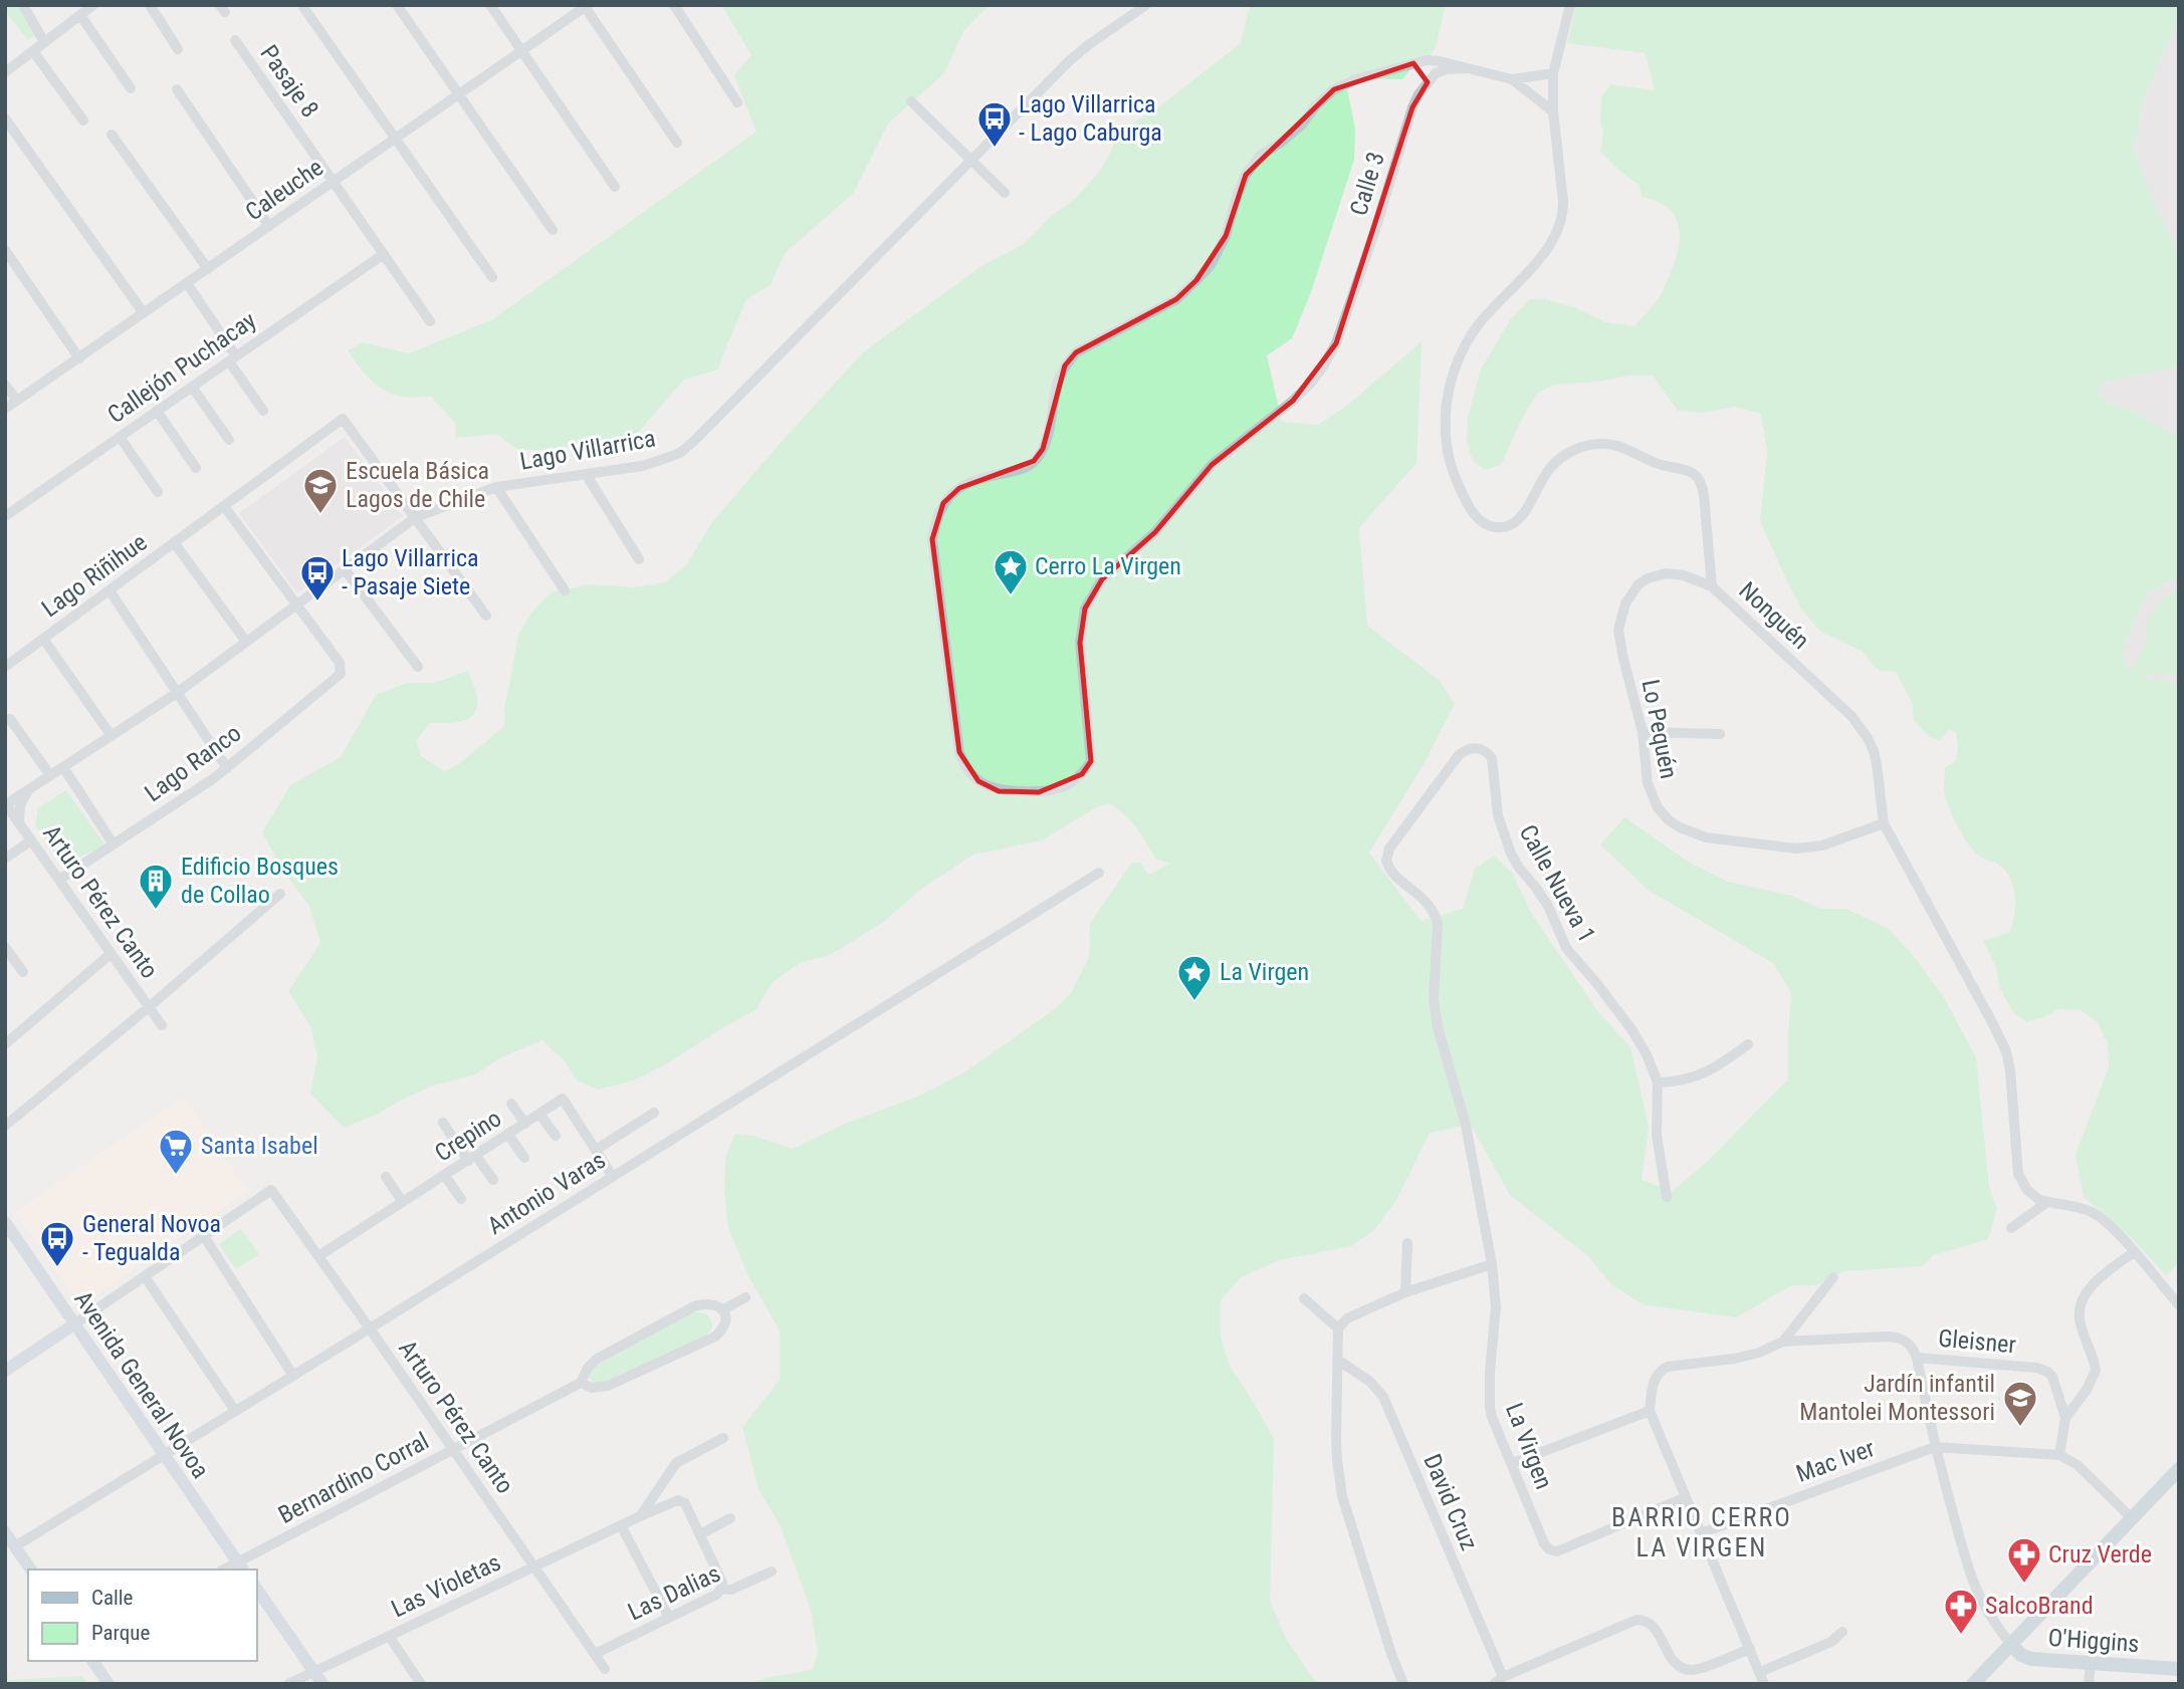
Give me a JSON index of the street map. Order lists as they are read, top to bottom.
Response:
{
  "streets": {
    "main road": ["Avenida General Novoa", "O'Higgins"],
    "street": [
      "Pasaje 8",
      "Calle 3",
      "Caleuche",
      "Callejón Puchacay",
      "Lago Villarrica",
      "Lago Riñihue",
      "Nonguén",
      "Lo Pequén",
      "Lago Ranco",
      "Calle Nueva 1",
      "Arturo Pérez Canto",
      "Crepino",
      "Antonio Varas",
      "Gleisner",
      "La Virgen",
      "Mac Iver",
      "Bernardino Corral",
      "David Cruz",
      "Las Violetas",
      "Las Dalias"
    ]
  },
  "crossings": [
    ["Pasaje 8", "Caleuche"],
    ["Pasaje 8", "Callejón Puchacay"],
    ["Lago Villarrica", "Lago Riñihue"],
    ["Lago Villarrica", "Lago Ranco"],
    ["Lago Villarrica", "Arturo Pérez Canto"],
    ["Nonguén", "Lo Pequén"],
    ["Lago Ranco", "Arturo Pérez Canto"],
    ["Calle Nueva 1", "La Virgen"],
    ["Arturo Pérez Canto", "Crepino"],
    ["Arturo Pérez Canto", "Antonio Varas"],
    ["Arturo Pérez Canto", "Bernardino Corral"],
    ["Arturo Pérez Canto", "Las Violetas"],
    ["Arturo Pérez Canto", "Las Dalias"],
    ["Crepino", "Antonio Varas"],
    ["Antonio Varas", "Avenida General Novoa"],
    ["Gleisner", "Mac Iver"],
    ["Avenida General Novoa", "Bernardino Corral"]
  ],
  "districts": ["BARRIO CERRO LA VIRGEN"],
  "places": {
    "bus stop": ["Lago Villarrica - Lago Caburga", "Lago Villarrica - Pasaje Siete", "General Novoa - Tegualda"],
    "school or university": ["Escuela Básica Lagos de Chile", "Jardín infantil Mantolei Montessori"],
    "place": ["Cerro La Virgen", "La Virgen"],
    "building": ["Edificio Bosques de Collao"],
    "supermarket": ["Santa Isabel"],
    "pharmacy": ["Cruz Verde", "SalcoBrand"]
  },
  "legend": ["Calle", "Parque"]
}
